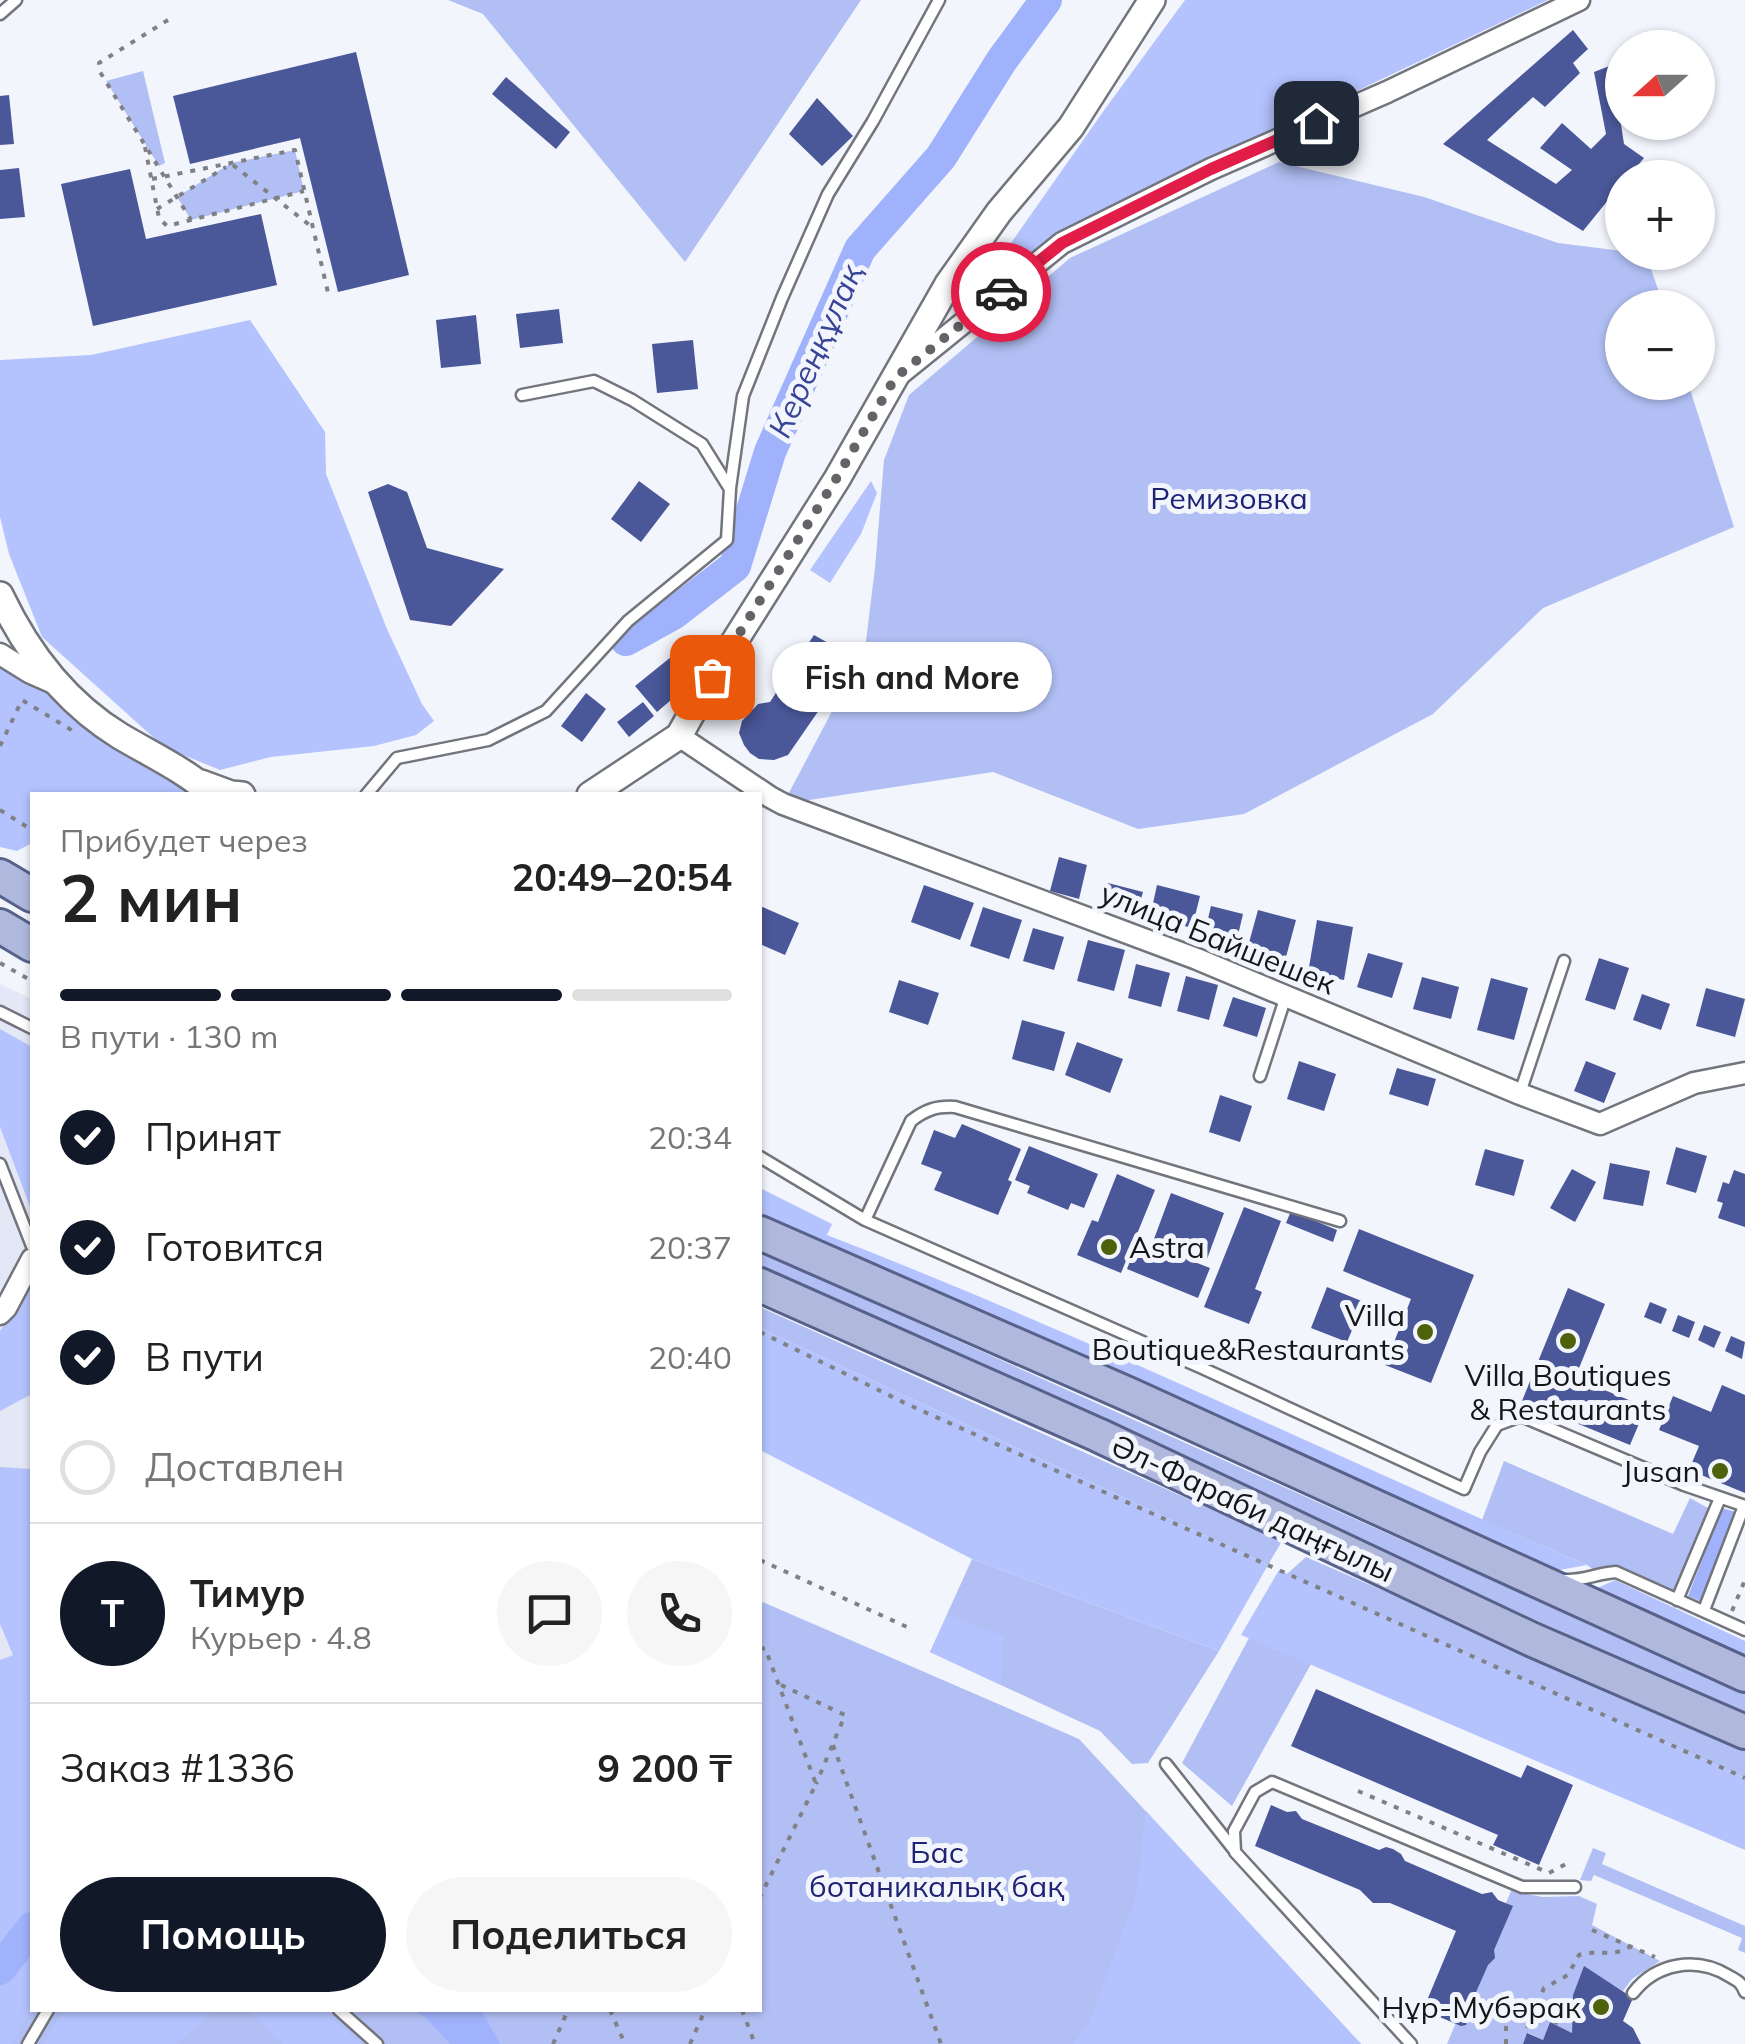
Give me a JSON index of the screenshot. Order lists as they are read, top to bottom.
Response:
{
  "streets": {
    "main road": ["Әл-Фараби даңғылы"],
    "street": ["улица Байшешек"]
  },
  "water": ["Кереңқұлақ"],
  "parks": ["Ремизовка", "Бас ботаникалық бақ"],
  "places": [
    "Fish and More",
    "Astra",
    "Villa Boutique&Restaurants",
    "Villa Boutiques & Restaurants",
    "Jusan",
    "Нұр-Мубәрак"
  ],
  "north": "left",
  "page": {
    "map_buttons": ["+", "−"],
    "bubble": "Fish and More",
    "heading": ["2 мин", "Прибудет через", "20:49–20:54"],
    "panel": [
      "Тимур",
      "Курьер · 4.8",
      "Заказ #1336",
      "9 200 ₸"
    ],
    "bar": "В пути · 130 m",
    "list": [
      ["Принят", "20:34"],
      ["Готовится", "20:37"],
      ["В пути", "20:40"],
      "Доставлен"
    ],
    "round": "Т",
    "buttons": ["Помощь", "Поделиться"]
  }
}
